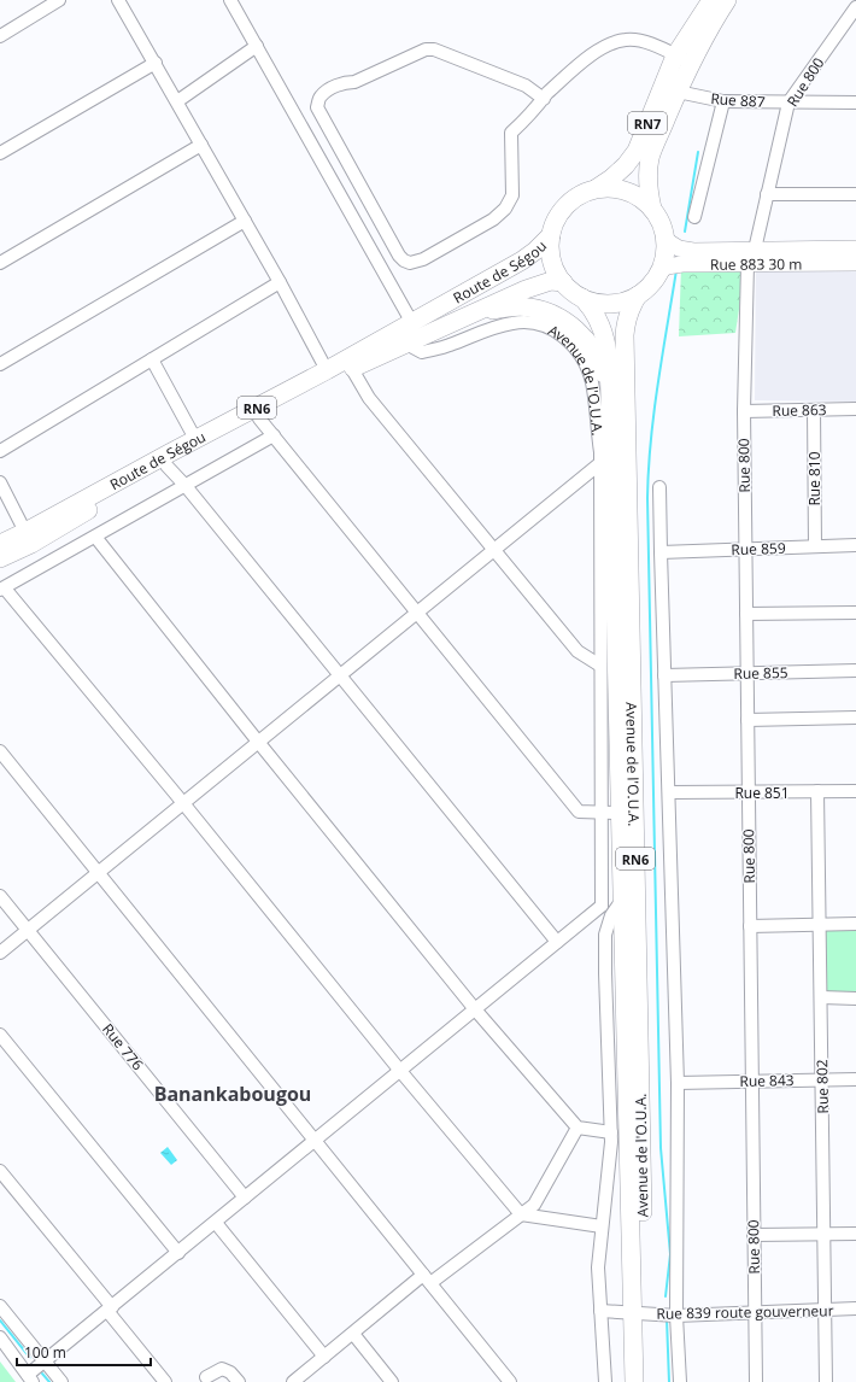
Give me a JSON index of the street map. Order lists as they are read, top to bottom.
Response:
{
  "streets": {
    "highway": [
      "RN7",
      "Route de Ségou",
      "Avenue de l'O.U.A.",
      "RN6"
    ],
    "main road": ["Rue 883 30 m"],
    "street": [
      "Rue 800",
      "Rue 887",
      "Rue 863",
      "Rue 810",
      "Rue 859",
      "Rue 855",
      "Rue 851",
      "Rue 776",
      "Rue 843",
      "Rue 802",
      "Rue 839 route gouverneur"
    ]
  },
  "crossings": [
    ["Rue 800", "Rue 887"],
    ["Rue 800", "Rue 883 30 m"],
    ["Rue 800", "Rue 863"],
    ["Rue 800", "Rue 859"],
    ["Rue 800", "Rue 855"],
    ["Rue 800", "Rue 851"],
    ["Rue 800", "Rue 843"],
    ["Rue 800", "Rue 839 route gouverneur"],
    ["Rue 887", "RN7"],
    ["RN7", "Rue 883 30 m"],
    ["RN7", "Route de Ségou"],
    ["RN7", "Avenue de l'O.U.A."],
    ["Rue 883 30 m", "Route de Ségou"],
    ["Rue 883 30 m", "Avenue de l'O.U.A."],
    ["Route de Ségou", "Avenue de l'O.U.A."],
    ["Route de Ségou", "RN6"],
    ["Avenue de l'O.U.A.", "RN6"],
    ["Avenue de l'O.U.A.", "Rue 839 route gouverneur"],
    ["Rue 863", "Rue 810"],
    ["Rue 810", "Rue 859"],
    ["Rue 851", "Rue 802"],
    ["Rue 843", "Rue 802"],
    ["Rue 802", "Rue 839 route gouverneur"]
  ],
  "districts": ["Banankabougou"],
  "scale_bar": "100 m"
}
